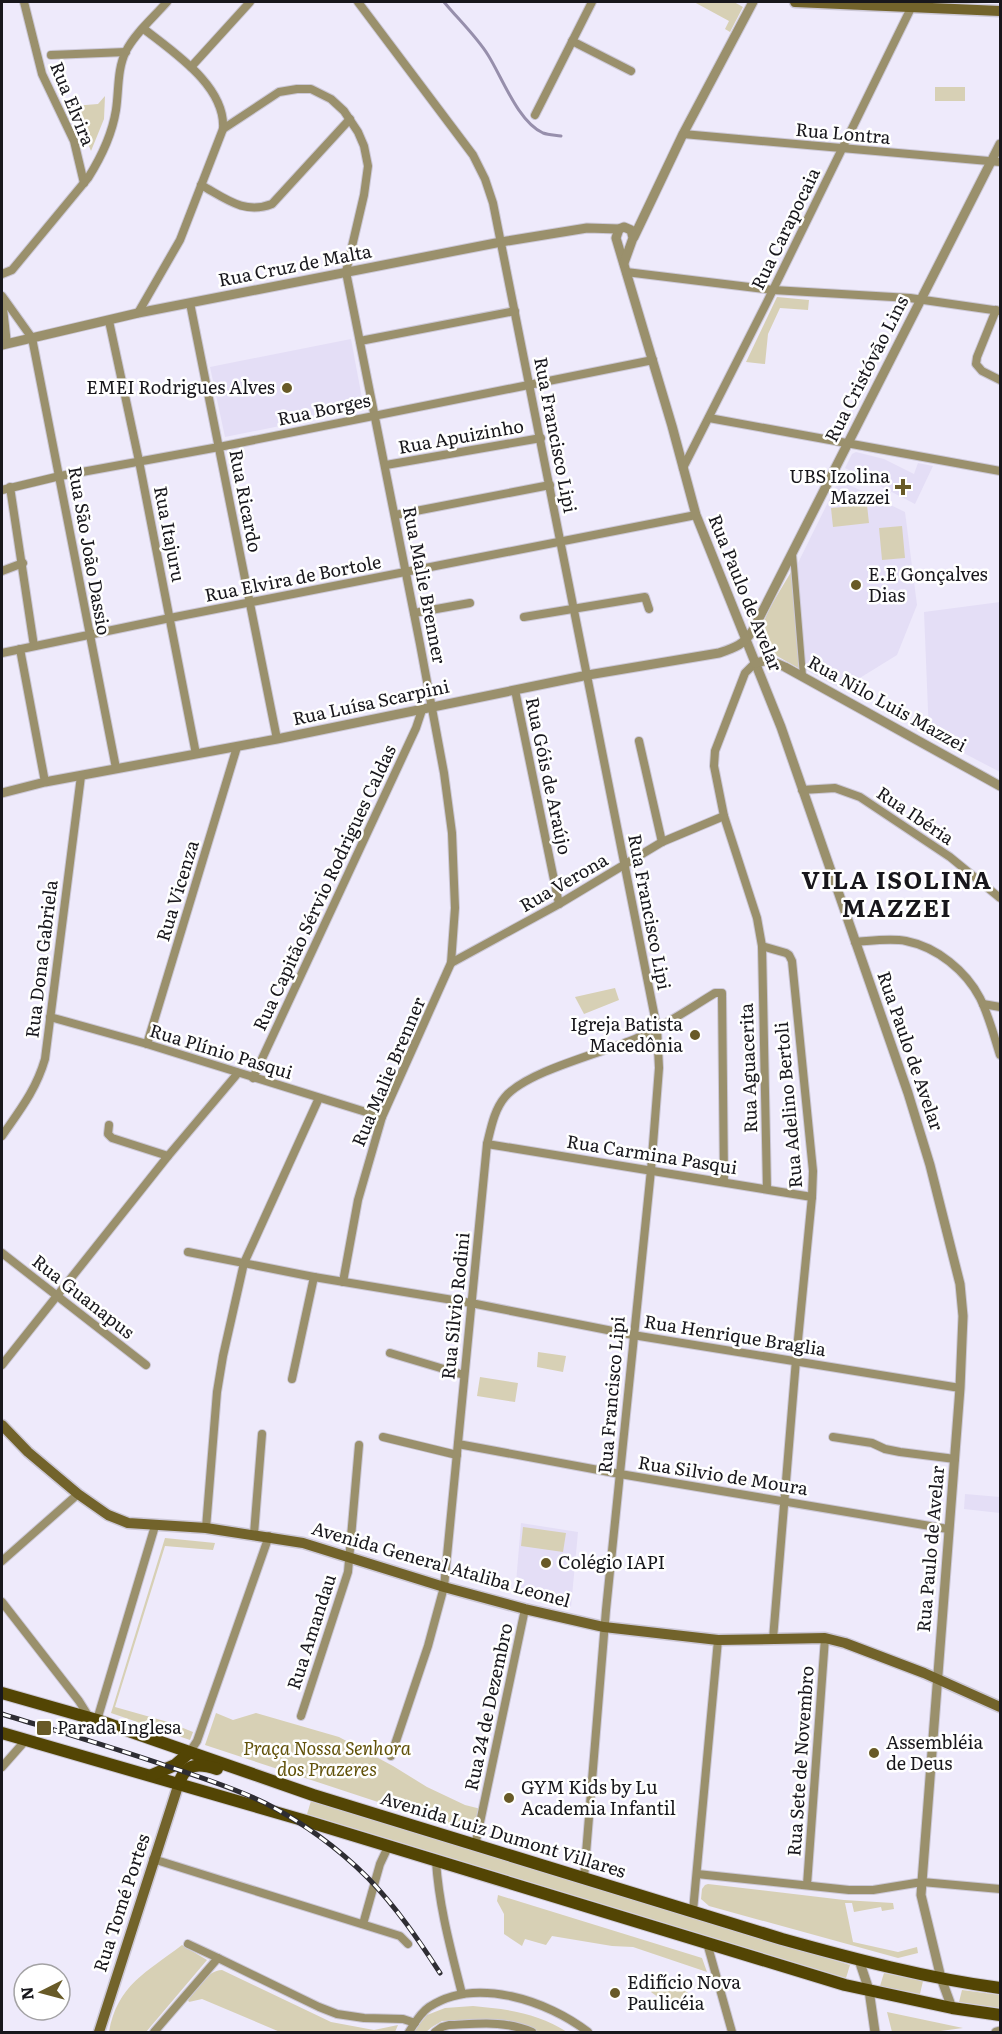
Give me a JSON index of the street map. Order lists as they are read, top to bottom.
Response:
{
  "streets": {
    "main road": ["Avenida General Ataliba Leonel", "Avenida Luiz Dumont Villares", "Rua Tomé Portes"],
    "street": [
      "Rua Elvira",
      "Rua Lontra",
      "Rua Carapocaia",
      "Rua Cruz de Malta",
      "Rua Cristóvão Lins",
      "Rua Borges",
      "Rua Francisco Lipi",
      "Rua Apuizinho",
      "Rua Ricardo",
      "Rua Itajuru",
      "Rua São João Dassio",
      "Rua Elvira de Bortole",
      "Rua Malie Brenner",
      "Rua Paulo de Avelar",
      "Rua Luísa Scarpini",
      "Rua Nilo Luis Mazzei",
      "Rua Góis de Araújo",
      "Rua Ibéria",
      "Rua Verona",
      "Rua Capitão Sérvio Rodrigues Caldas",
      "Rua Vicenza",
      "Rua Dona Gabriela",
      "Rua Plínio Pasqui",
      "Rua Aguacerita",
      "Rua Adelino Bertoli",
      "Rua Carmina Pasqui",
      "Rua Guanapus",
      "Rua Sílvio Rodini",
      "Rua Henrique Braglia",
      "Rua Silvio de Moura",
      "Rua Amandau",
      "Rua 24 de Dezembro",
      "Rua Sete de Novembro"
    ]
  },
  "crossings": [
    ["Rua Lontra", "Rua Carapocaia"],
    ["Rua Lontra", "Rua Cristóvão Lins"],
    ["Rua Carapocaia", "Rua Paulo de Avelar"],
    ["Rua Cruz de Malta", "Rua Francisco Lipi"],
    ["Rua Cruz de Malta", "Rua Ricardo"],
    ["Rua Cruz de Malta", "Rua Itajuru"],
    ["Rua Cruz de Malta", "Rua São João Dassio"],
    ["Rua Cruz de Malta", "Rua Malie Brenner"],
    ["Rua Cruz de Malta", "Rua Paulo de Avelar"],
    ["Rua Cristóvão Lins", "Rua Paulo de Avelar"],
    ["Rua Cristóvão Lins", "Rua Luísa Scarpini"],
    ["Rua Borges", "Rua Francisco Lipi"],
    ["Rua Borges", "Rua Ricardo"],
    ["Rua Borges", "Rua Itajuru"],
    ["Rua Borges", "Rua São João Dassio"],
    ["Rua Borges", "Rua Malie Brenner"],
    ["Rua Borges", "Rua Paulo de Avelar"],
    ["Rua Francisco Lipi", "Rua Apuizinho"],
    ["Rua Francisco Lipi", "Rua Elvira de Bortole"],
    ["Rua Francisco Lipi", "Rua Luísa Scarpini"],
    ["Rua Francisco Lipi", "Rua Verona"],
    ["Rua Francisco Lipi", "Rua Carmina Pasqui"],
    ["Rua Francisco Lipi", "Rua Sílvio Rodini"],
    ["Rua Francisco Lipi", "Rua Henrique Braglia"],
    ["Rua Francisco Lipi", "Rua Silvio de Moura"],
    ["Rua Francisco Lipi", "Avenida General Ataliba Leonel"],
    ["Rua Francisco Lipi", "Avenida Luiz Dumont Villares"],
    ["Rua Apuizinho", "Rua Malie Brenner"],
    ["Rua Ricardo", "Rua Elvira de Bortole"],
    ["Rua Ricardo", "Rua Luísa Scarpini"],
    ["Rua Itajuru", "Rua Elvira de Bortole"],
    ["Rua Itajuru", "Rua Luísa Scarpini"],
    ["Rua São João Dassio", "Rua Elvira de Bortole"],
    ["Rua São João Dassio", "Rua Luísa Scarpini"],
    ["Rua Elvira de Bortole", "Rua Malie Brenner"],
    ["Rua Elvira de Bortole", "Rua Paulo de Avelar"],
    ["Rua Malie Brenner", "Rua Luísa Scarpini"],
    ["Rua Malie Brenner", "Rua Verona"],
    ["Rua Malie Brenner", "Rua Capitão Sérvio Rodrigues Caldas"],
    ["Rua Malie Brenner", "Rua Plínio Pasqui"],
    ["Rua Malie Brenner", "Rua Henrique Braglia"],
    ["Rua Paulo de Avelar", "Rua Luísa Scarpini"],
    ["Rua Paulo de Avelar", "Rua Nilo Luis Mazzei"],
    ["Rua Paulo de Avelar", "Rua Ibéria"],
    ["Rua Paulo de Avelar", "Rua Aguacerita"],
    ["Rua Paulo de Avelar", "Rua Henrique Braglia"],
    ["Rua Paulo de Avelar", "Rua Silvio de Moura"],
    ["Rua Paulo de Avelar", "Avenida General Ataliba Leonel"],
    ["Rua Paulo de Avelar", "Avenida Luiz Dumont Villares"],
    ["Rua Luísa Scarpini", "Rua Góis de Araújo"],
    ["Rua Luísa Scarpini", "Rua Capitão Sérvio Rodrigues Caldas"],
    ["Rua Luísa Scarpini", "Rua Vicenza"],
    ["Rua Luísa Scarpini", "Rua Dona Gabriela"],
    ["Rua Nilo Luis Mazzei", "Rua Aguacerita"],
    ["Rua Góis de Araújo", "Rua Verona"],
    ["Rua Verona", "Rua Aguacerita"],
    ["Rua Capitão Sérvio Rodrigues Caldas", "Rua Plínio Pasqui"],
    ["Rua Vicenza", "Rua Plínio Pasqui"],
    ["Rua Dona Gabriela", "Rua Plínio Pasqui"],
    ["Rua Aguacerita", "Rua Adelino Bertoli"],
    ["Rua Aguacerita", "Rua Carmina Pasqui"],
    ["Rua Adelino Bertoli", "Rua Carmina Pasqui"],
    ["Rua Adelino Bertoli", "Rua Henrique Braglia"],
    ["Rua Adelino Bertoli", "Rua Silvio de Moura"],
    ["Rua Adelino Bertoli", "Avenida General Ataliba Leonel"],
    ["Rua Carmina Pasqui", "Rua Sílvio Rodini"],
    ["Rua Sílvio Rodini", "Rua Henrique Braglia"],
    ["Rua Sílvio Rodini", "Rua Silvio de Moura"],
    ["Rua Sílvio Rodini", "Avenida General Ataliba Leonel"],
    ["Avenida General Ataliba Leonel", "Rua Amandau"],
    ["Avenida General Ataliba Leonel", "Rua 24 de Dezembro"],
    ["Avenida General Ataliba Leonel", "Rua Sete de Novembro"],
    ["Rua 24 de Dezembro", "Avenida Luiz Dumont Villares"]
  ],
  "districts": ["VILA ISOLINA MAZZEI"],
  "parks": ["Praça Nossa Senhora dos Prazeres"],
  "places": {
    "other": [
      "EMEI Rodrigues Alves",
      "E.E Gonçalves Dias",
      "Igreja Batista Macedônia",
      "Colégio IAPI",
      "Assembléia de Deus",
      "GYM Kids by Lu Academia Infantil",
      "Edifício Nova Paulicéia"
    ],
    "health": ["UBS Izolina Mazzei"],
    "transit": ["Parada Inglesa"]
  },
  "north": "left"
}
